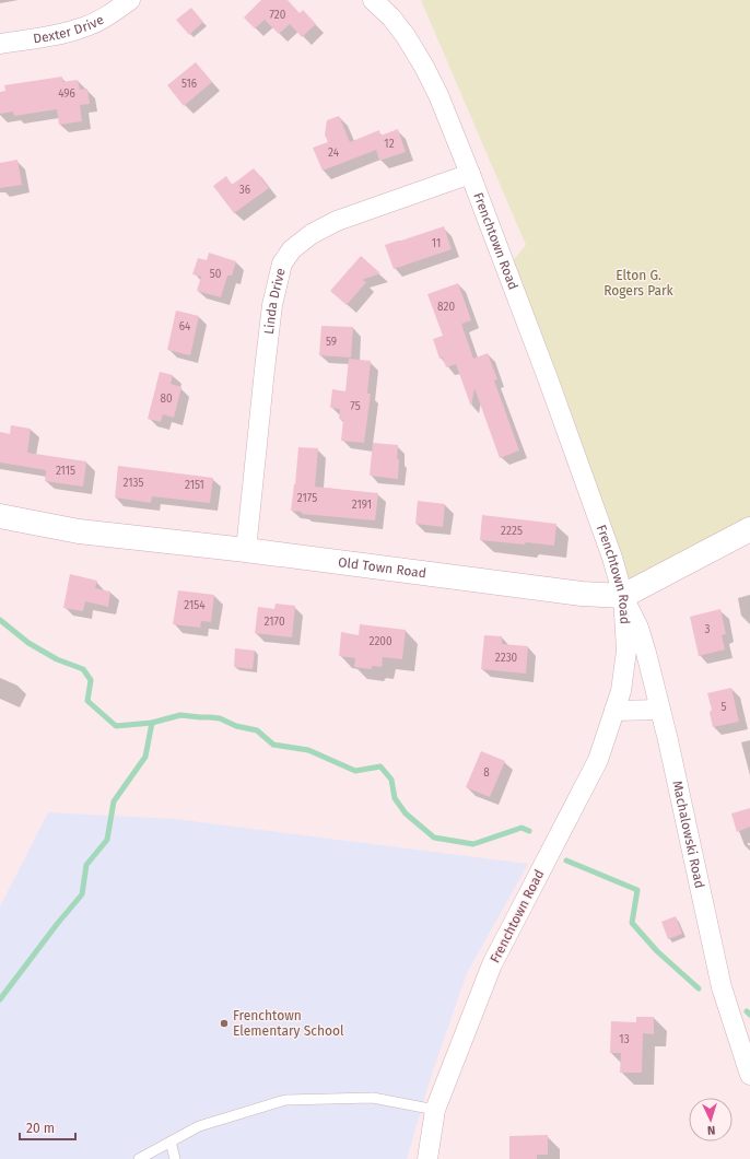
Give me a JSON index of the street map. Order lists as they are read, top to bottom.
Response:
{
  "streets": {
    "main road": ["Old Town Road"],
    "street": [
      "Dexter Drive",
      "Frenchtown Road",
      "Linda Drive",
      "Machalowski Road"
    ]
  },
  "crossings": [
    ["Frenchtown Road", "Linda Drive"],
    ["Frenchtown Road", "Old Town Road"],
    ["Frenchtown Road", "Machalowski Road"],
    ["Linda Drive", "Old Town Road"],
    ["Old Town Road", "Machalowski Road"]
  ],
  "parks": ["Elton G. Rogers Park"],
  "places": ["Frenchtown Elementary School"],
  "house_numbers": [
    "720",
    "516",
    "496",
    "12",
    "24",
    "36",
    "11",
    "50",
    "820",
    "64",
    "59",
    "80",
    "75",
    "2115",
    "2135",
    "2151",
    "2175",
    "2191",
    "2225",
    "2154",
    "2170",
    "3",
    "2200",
    "2230",
    "5",
    "8",
    "13"
  ],
  "scale_bar": "20 m",
  "north": "bottom"
}
